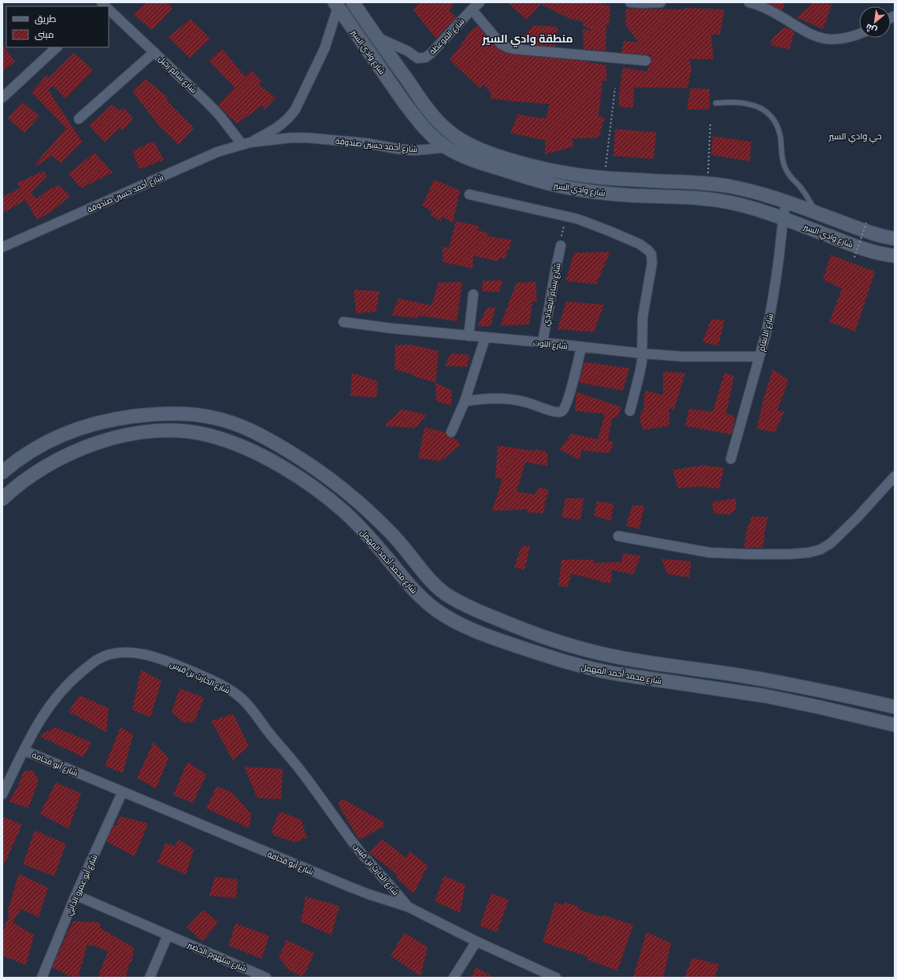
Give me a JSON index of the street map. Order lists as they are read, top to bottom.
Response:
{
  "streets": {
    "main road": ["شارع وادي السير", "شارع محمد أحمد المهمل"],
    "street": [
      "شارع الموعظة",
      "شارع سالم رحيل",
      "شارع أحمد حسين صندوقة",
      "شارع بسام البغدادي",
      "شارع الأنعام",
      "شارع التوت",
      "شارع الحارث بن قيس",
      "شارع أبو قحافة",
      "شارع أبو عمرو الداني",
      "شارع سلهوم الخضير"
    ]
  },
  "crossings": [
    ["شارع الموعظة", "شارع وادي السير"],
    ["شارع وادي السير", "شارع أحمد حسين صندوقة"],
    ["شارع وادي السير", "شارع الأنعام"],
    ["شارع سالم رحيل", "شارع أحمد حسين صندوقة"],
    ["شارع بسام البغدادي", "شارع التوت"],
    ["شارع الأنعام", "شارع التوت"],
    ["شارع الحارث بن قيس", "شارع أبو قحافة"],
    ["شارع أبو قحافة", "شارع أبو عمرو الداني"],
    ["شارع أبو عمرو الداني", "شارع سلهوم الخضير"]
  ],
  "districts": ["منطقة وادي السير", "حي وادي السير"],
  "legend": ["طريق", "مبنى"],
  "north": "bottom left"
}
